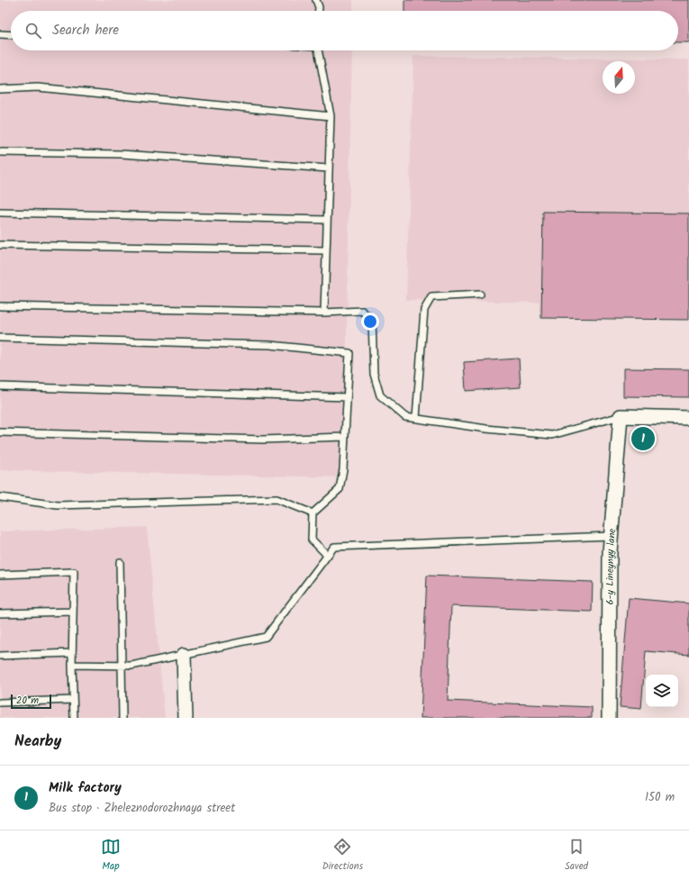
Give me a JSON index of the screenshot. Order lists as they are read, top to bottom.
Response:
{
  "streets": {
    "street": ["6-y Lineynyy lane"]
  },
  "scale_bar": "20 m",
  "north": "top",
  "page": {
    "search": "Search here",
    "pins": "1",
    "scale": "20 m",
    "heading": "Nearby",
    "list": [
      {
        "mark": "1",
        "name": "Milk factory",
        "note": "Bus stop · Zheleznodorozhnaya street",
        "value": "150 m"
      }
    ],
    "nav": ["Map", "Directions", "Saved"]
  }
}
